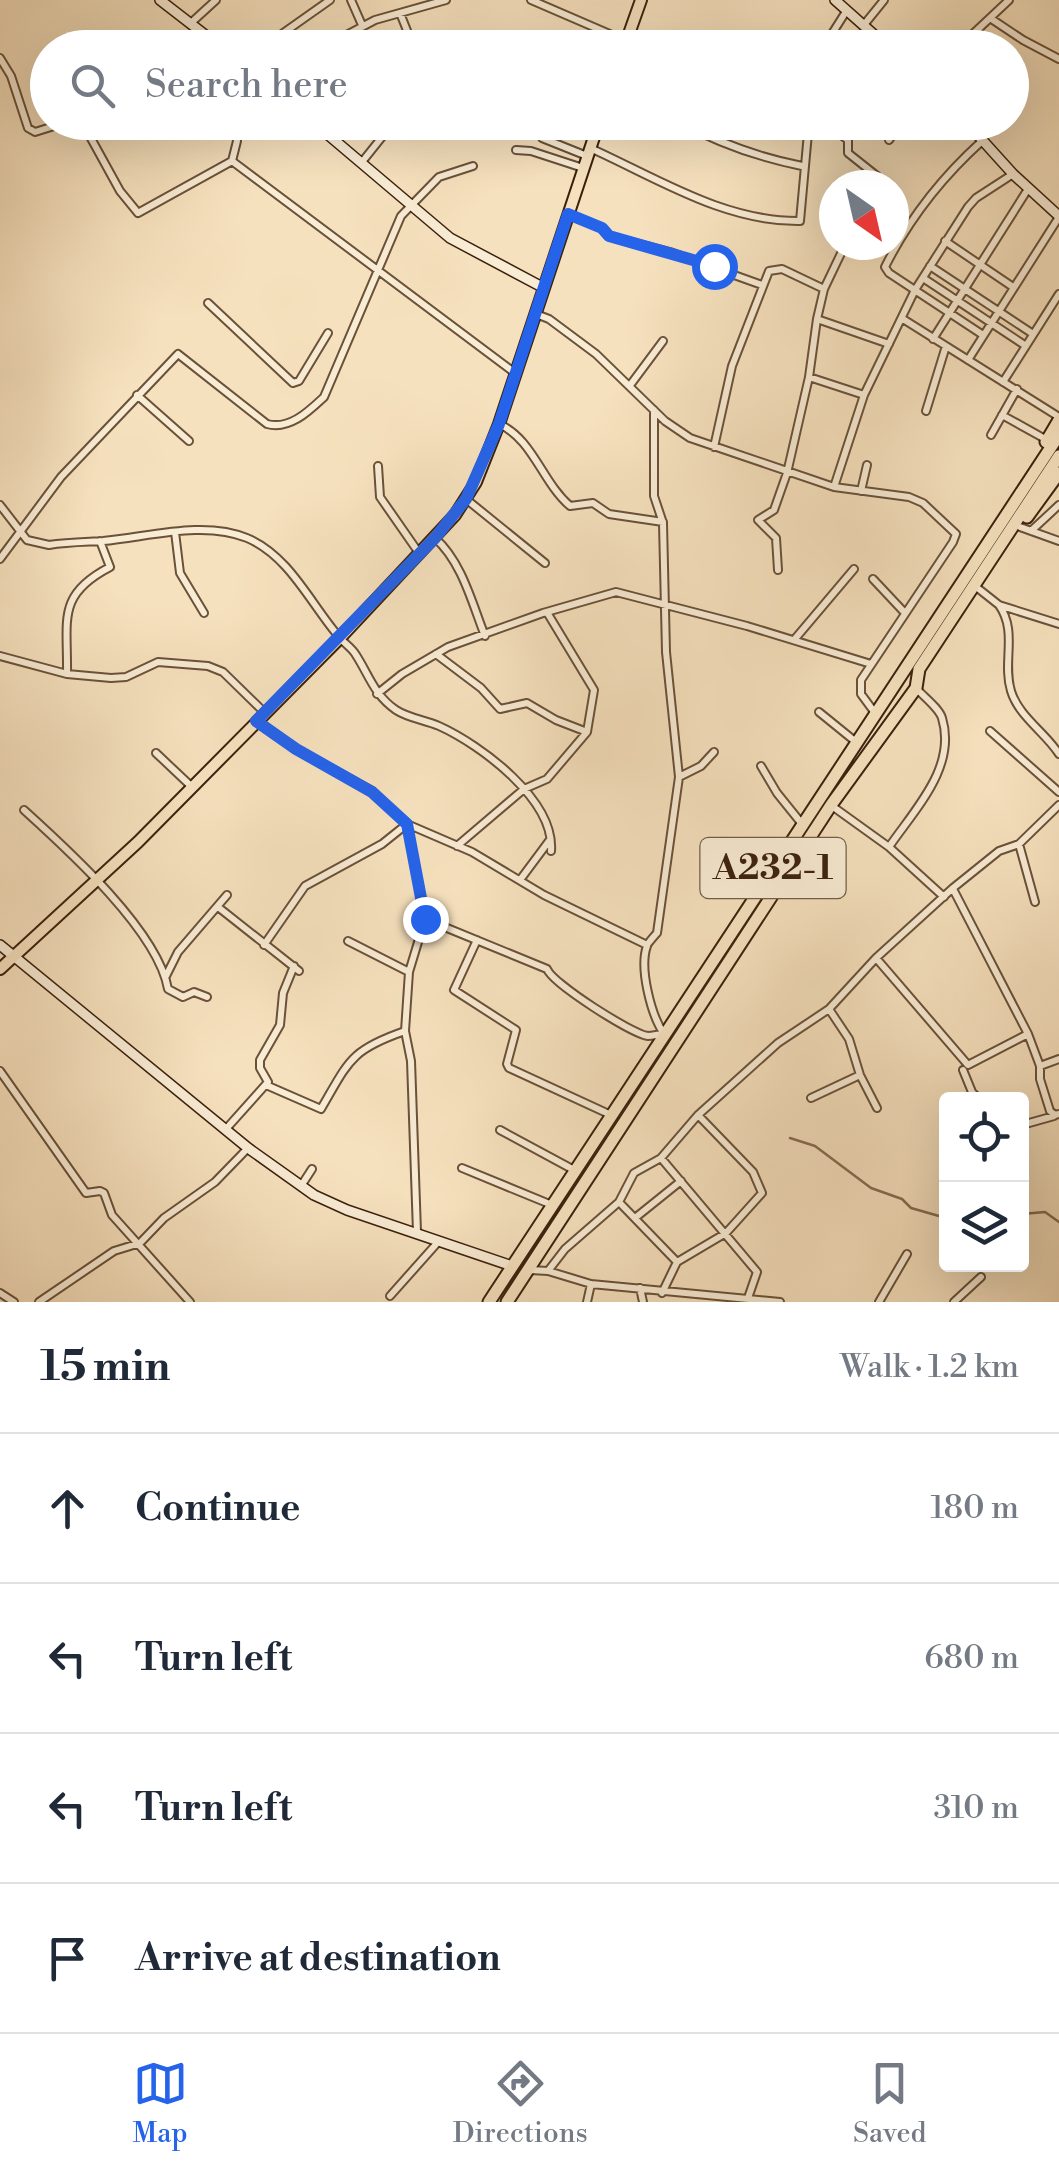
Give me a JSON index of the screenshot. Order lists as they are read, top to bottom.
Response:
{
  "streets": {
    "highway": ["A232-1"]
  },
  "north": "bottom right",
  "page": {
    "search": "Search here",
    "heading": ["15 min", "Walk · 1.2 km"],
    "list": [
      ["Continue", "180 m"],
      ["Turn left", "680 m"],
      ["Turn left", "310 m"],
      "Arrive at destination"
    ],
    "nav": ["Map", "Directions", "Saved"]
  }
}
